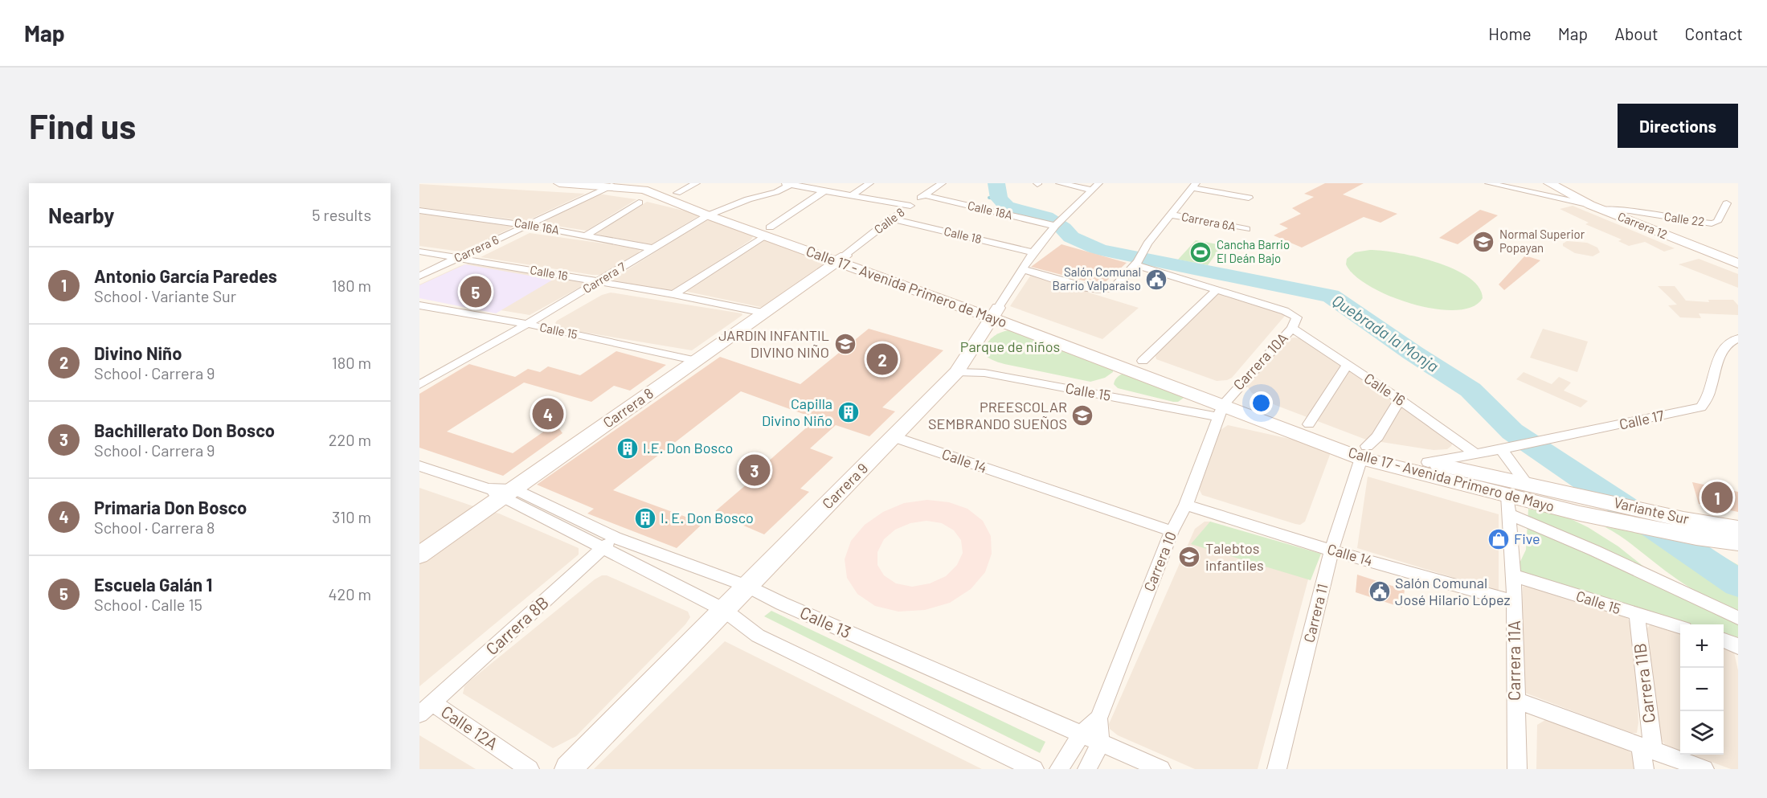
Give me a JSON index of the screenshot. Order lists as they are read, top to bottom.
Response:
{
  "streets": {
    "main road": [
      "Carrera 12",
      "Calle 17 - Avenida Primero de Mayo",
      "Carrera 8",
      "Carrera 9",
      "Variante Sur"
    ],
    "street": [
      "Calle 18A",
      "Calle 22",
      "Calle 8",
      "Carrera 6A",
      "Calle 16A",
      "Calle 18",
      "Carrera 6",
      "Calle 16",
      "Carrera 7",
      "Calle 15",
      "Carrera 10A",
      "Calle 17",
      "Calle 14",
      "Carrera 10",
      "Carrera 11",
      "Calle 13",
      "Carrera 8B",
      "Carrera 11A",
      "Carrera 11B",
      "Calle 12A"
    ]
  },
  "crossings": [
    ["Calle 18A", "Calle 8"],
    ["Calle 18A", "Carrera 9"],
    ["Calle 22", "Carrera 12"],
    ["Calle 8", "Calle 18"],
    ["Calle 8", "Calle 17 - Avenida Primero de Mayo"],
    ["Calle 8", "Carrera 8"],
    ["Calle 16A", "Carrera 6"],
    ["Calle 16A", "Carrera 7"],
    ["Calle 18", "Carrera 9"],
    ["Carrera 6", "Calle 16"],
    ["Carrera 6", "Calle 17 - Avenida Primero de Mayo"],
    ["Calle 16", "Carrera 7"],
    ["Calle 16", "Carrera 10A"],
    ["Calle 16", "Carrera 8"],
    ["Calle 16", "Calle 17"],
    ["Carrera 7", "Calle 17 - Avenida Primero de Mayo"],
    ["Carrera 7", "Calle 15"],
    ["Calle 17 - Avenida Primero de Mayo", "Calle 15"],
    ["Calle 17 - Avenida Primero de Mayo", "Carrera 10A"],
    ["Calle 17 - Avenida Primero de Mayo", "Carrera 8"],
    ["Calle 17 - Avenida Primero de Mayo", "Calle 17"],
    ["Calle 17 - Avenida Primero de Mayo", "Carrera 9"],
    ["Calle 17 - Avenida Primero de Mayo", "Variante Sur"],
    ["Calle 17 - Avenida Primero de Mayo", "Carrera 10"],
    ["Calle 17 - Avenida Primero de Mayo", "Carrera 11"],
    ["Calle 17 - Avenida Primero de Mayo", "Carrera 11A"],
    ["Calle 15", "Carrera 10A"],
    ["Calle 15", "Carrera 8"],
    ["Calle 15", "Carrera 9"],
    ["Calle 15", "Carrera 10"],
    ["Calle 15", "Carrera 11A"],
    ["Calle 15", "Carrera 11B"],
    ["Carrera 10A", "Carrera 10"],
    ["Carrera 8", "Calle 13"],
    ["Calle 14", "Carrera 9"],
    ["Calle 14", "Carrera 10"],
    ["Calle 14", "Carrera 11"],
    ["Calle 14", "Carrera 11A"],
    ["Carrera 9", "Calle 13"],
    ["Carrera 10", "Calle 13"],
    ["Calle 13", "Carrera 8B"],
    ["Carrera 8B", "Calle 12A"]
  ],
  "water": ["Quebrada la Monja"],
  "parks": ["Parque de niños"],
  "places": {
    "school or university": [
      "Normal Superior Popayan",
      "JARDIN INFANTIL DIVINO NIÑO",
      "PREESCOLAR SEMBRANDO SUEÑOS",
      "Talebtos infantiles"
    ],
    "sports": ["Cancha Barrio El Deán Bajo"],
    "public building": ["Salón Comunal Barrio Valparaiso", "Salón Comunal José Hilario López"],
    "building": ["Capilla Divino Niño", "I.E. Don Bosco", "I. E. Don Bosco"],
    "shop": ["Five"]
  },
  "page": {
    "header": "Map",
    "nav": [
      "Home",
      "Map",
      "About",
      "Contact"
    ],
    "buttons": "Directions",
    "title": "Find us",
    "heading": ["Nearby", "5 results"],
    "list": [
      {
        "mark": "1",
        "name": "Antonio García Paredes",
        "note": "School · Variante Sur",
        "value": "180 m"
      },
      {
        "mark": "2",
        "name": "Divino Niño",
        "note": "School · Carrera 9",
        "value": "180 m"
      },
      {
        "mark": "3",
        "name": "Bachillerato Don Bosco",
        "note": "School · Carrera 9",
        "value": "220 m"
      },
      {
        "mark": "4",
        "name": "Primaria Don Bosco",
        "note": "School · Carrera 8",
        "value": "310 m"
      },
      {
        "mark": "5",
        "name": "Escuela Galán 1",
        "note": "School · Calle 15",
        "value": "420 m"
      }
    ],
    "pins": [
      "5",
      "2",
      "4",
      "3",
      "1"
    ],
    "map_buttons": ["+", "−"]
  }
}
